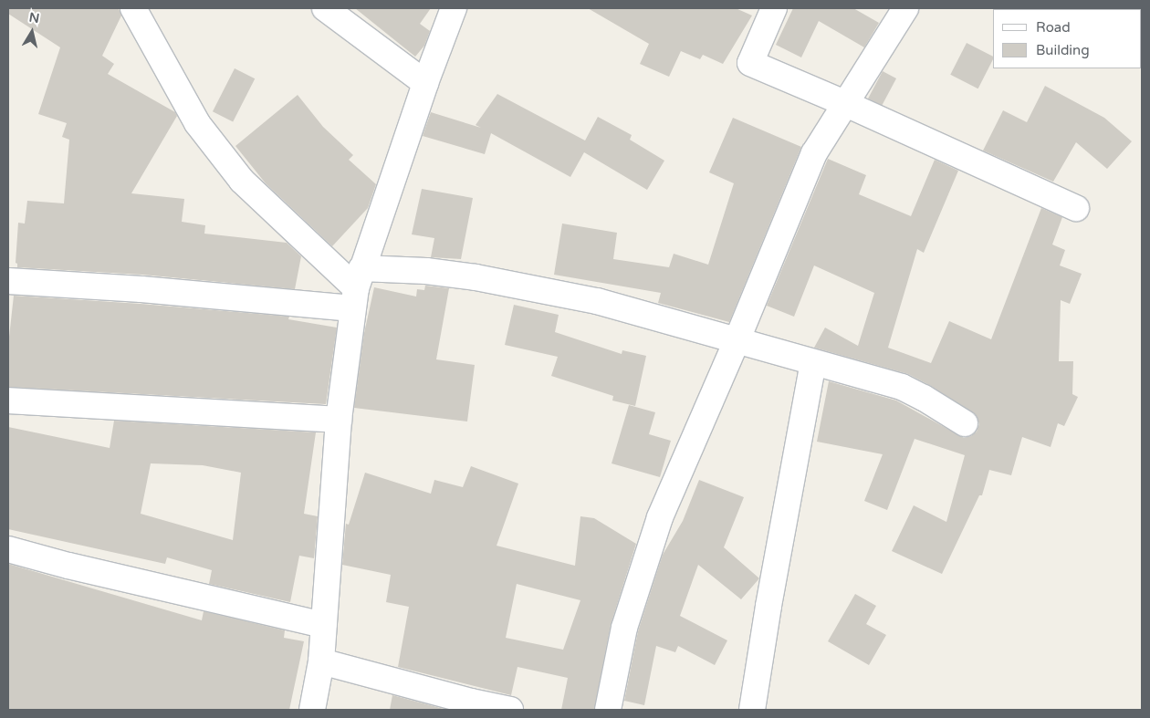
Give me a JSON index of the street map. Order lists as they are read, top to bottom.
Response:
{
  "legend": ["Road", "Building"],
  "north": "top"
}
